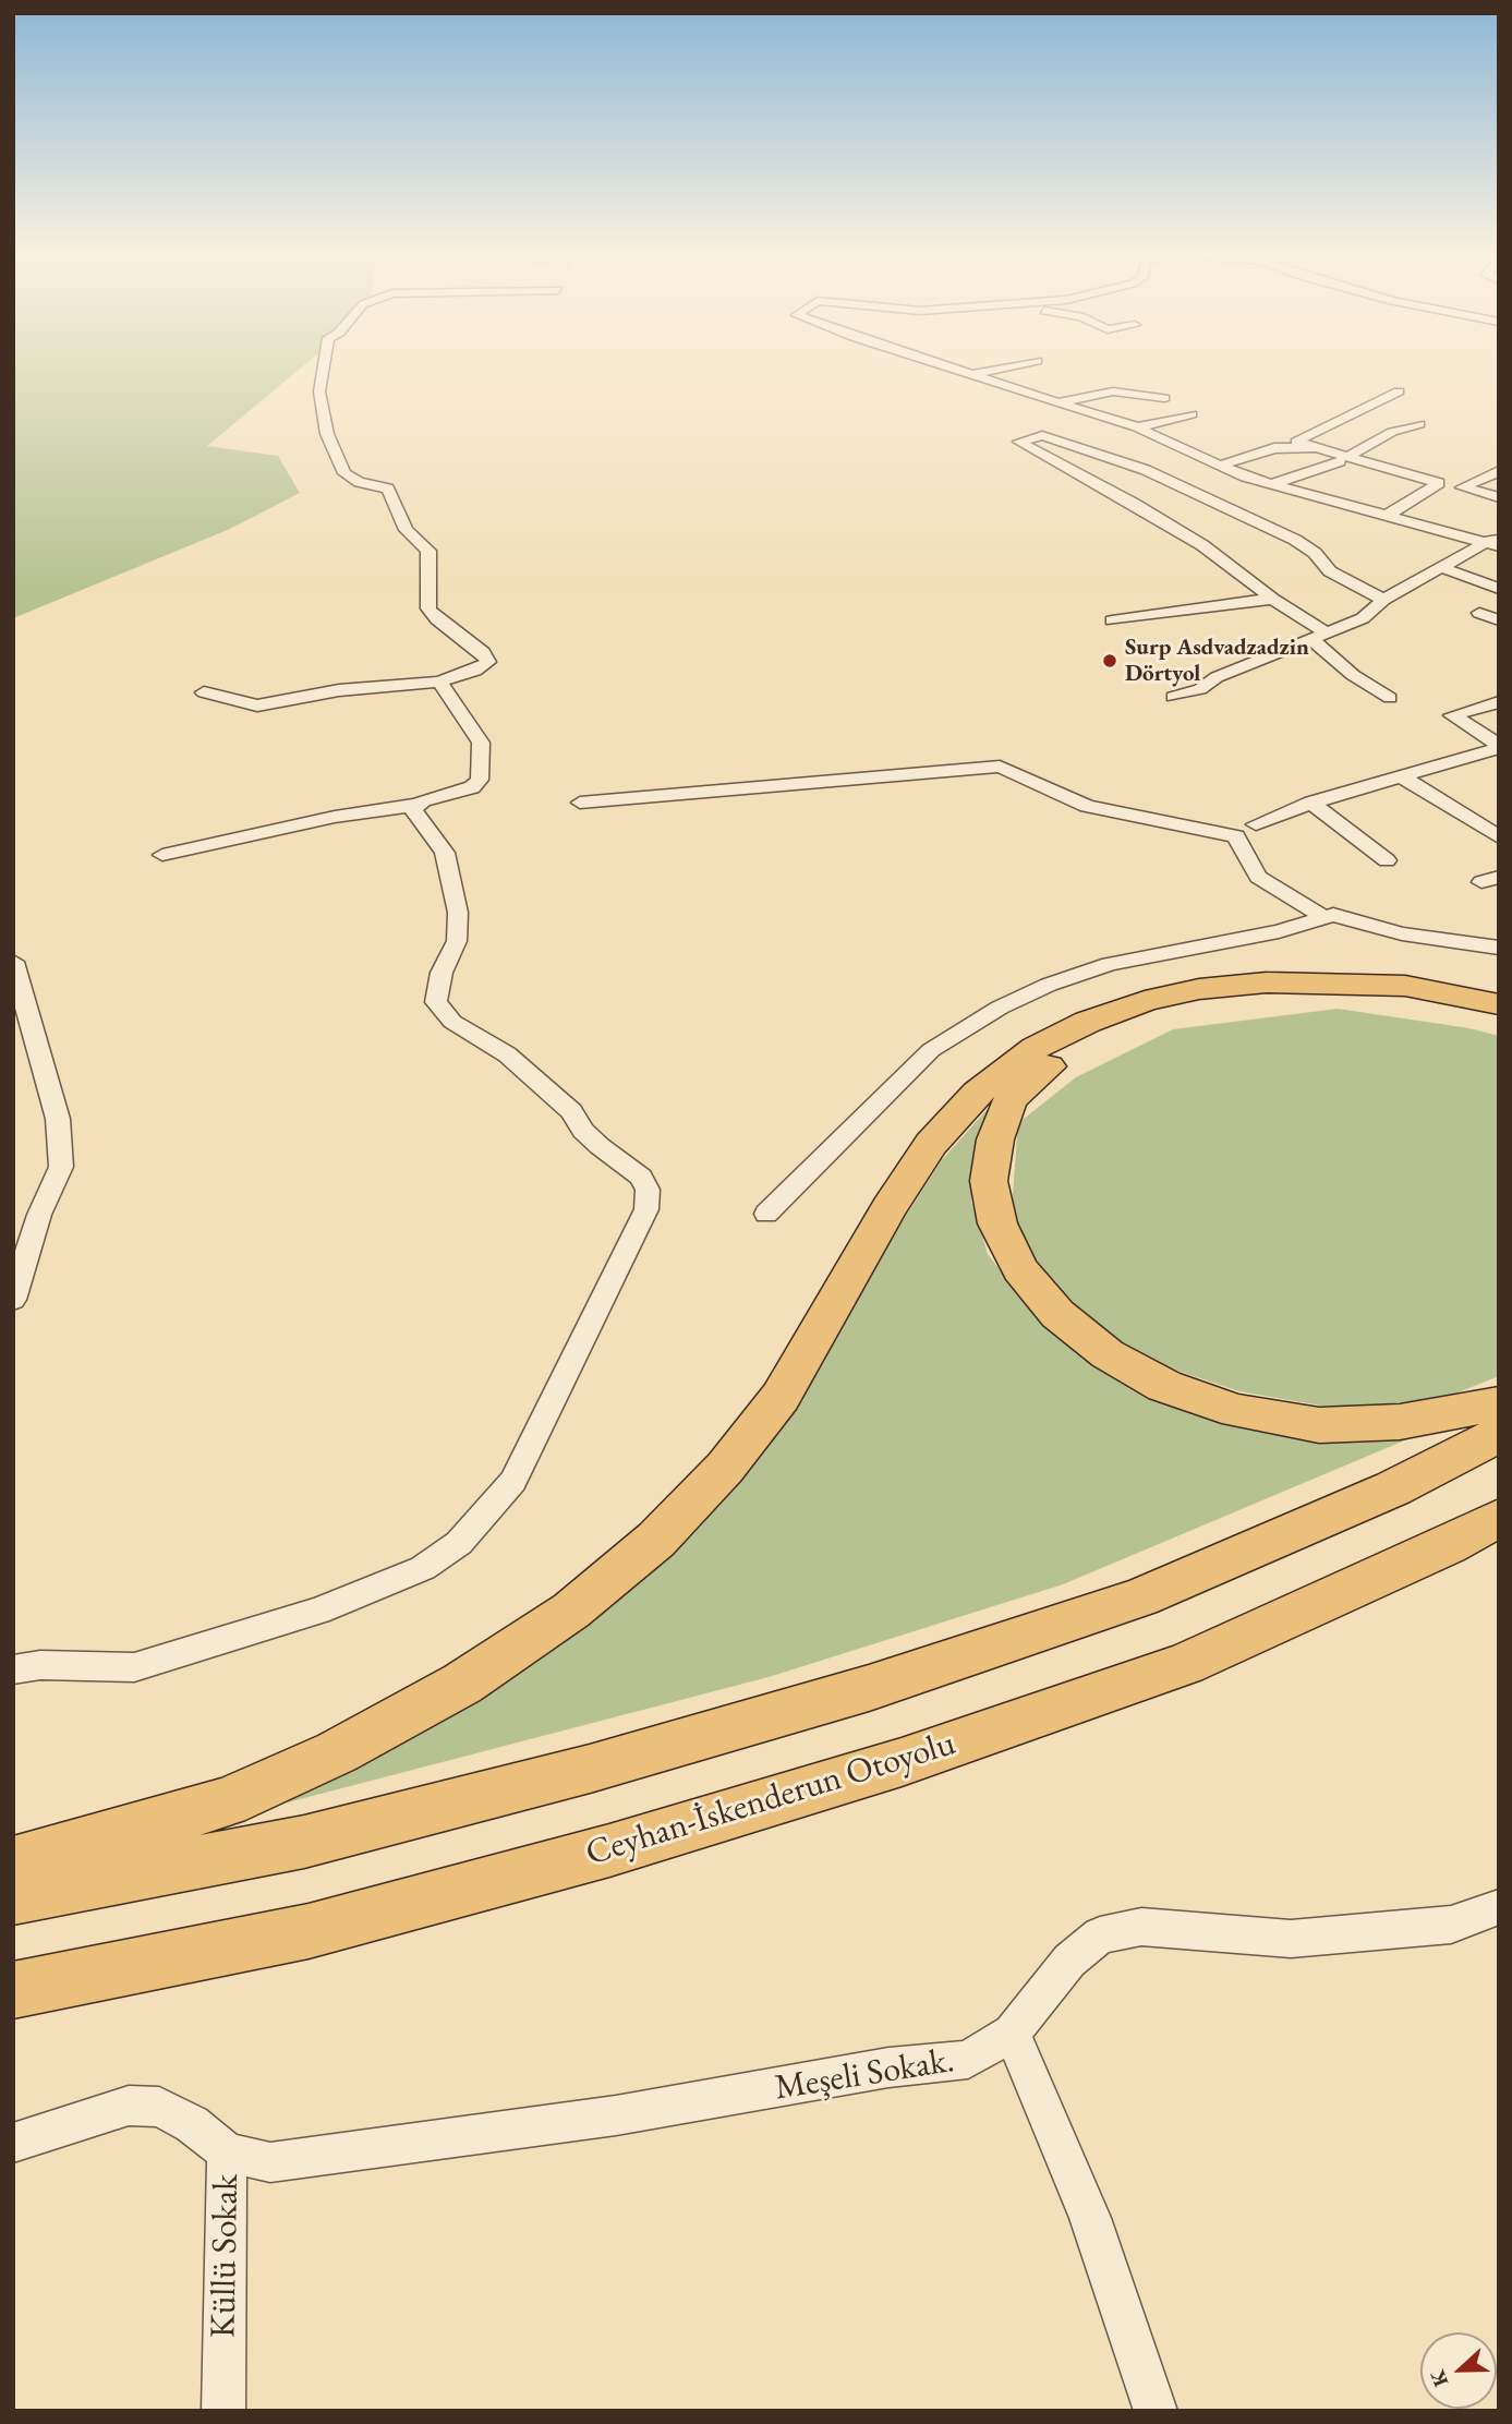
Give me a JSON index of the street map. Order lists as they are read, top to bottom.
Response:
{
  "streets": {
    "highway": ["Ceyhan-İskenderun Otoyolu"],
    "street": ["Meşeli Sokak.", "Küllü Sokak"]
  },
  "crossings": [
    ["Meşeli Sokak.", "Küllü Sokak"]
  ],
  "places": ["Surp Asdvadzadzin Dörtyol"],
  "north": "left"
}
